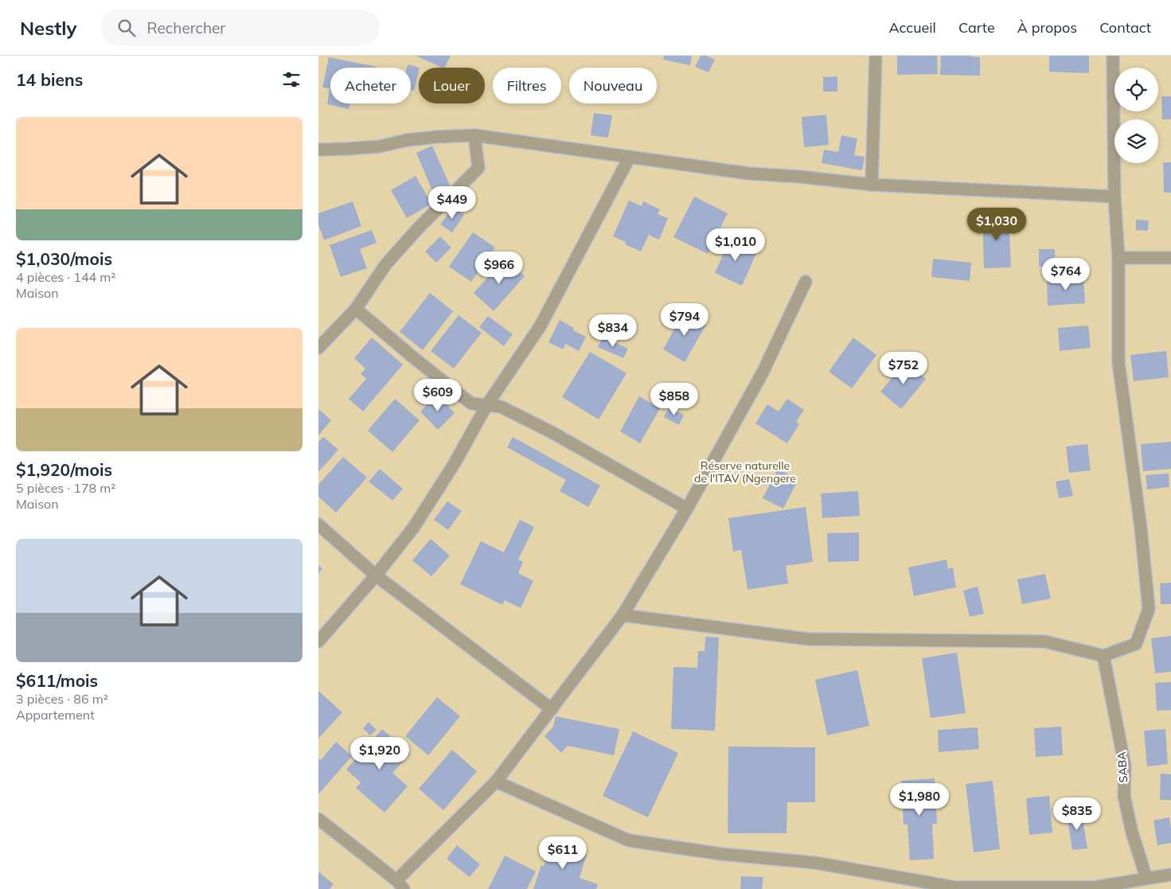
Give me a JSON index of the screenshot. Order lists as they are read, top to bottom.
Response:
{
  "streets": {
    "street": ["SABA"]
  },
  "parks": ["Réserve naturelle de l'ITAV (Ngengere"],
  "page": {
    "header": "Nestly",
    "search": "Rechercher",
    "nav": [
      "Accueil",
      "Carte",
      "À propos",
      "Contact"
    ],
    "heading": "14 biens",
    "chip": [
      "Acheter",
      "Louer",
      "Filtres",
      "Nouveau"
    ],
    "list": [
      {
        "name": "$1,030/mois",
        "note": "4 pièces · 144 m² · Maison"
      },
      {
        "name": "$1,920/mois",
        "note": "5 pièces · 178 m² · Maison"
      },
      {
        "name": "$611/mois",
        "note": "3 pièces · 86 m² · Appartement"
      }
    ],
    "price": [
      "$449",
      "$1,030",
      "$1,010",
      "$966",
      "$764",
      "$794",
      "$834",
      "$752",
      "$609",
      "$858",
      "$1,920",
      "$1,980",
      "$835",
      "$611"
    ]
  }
}
